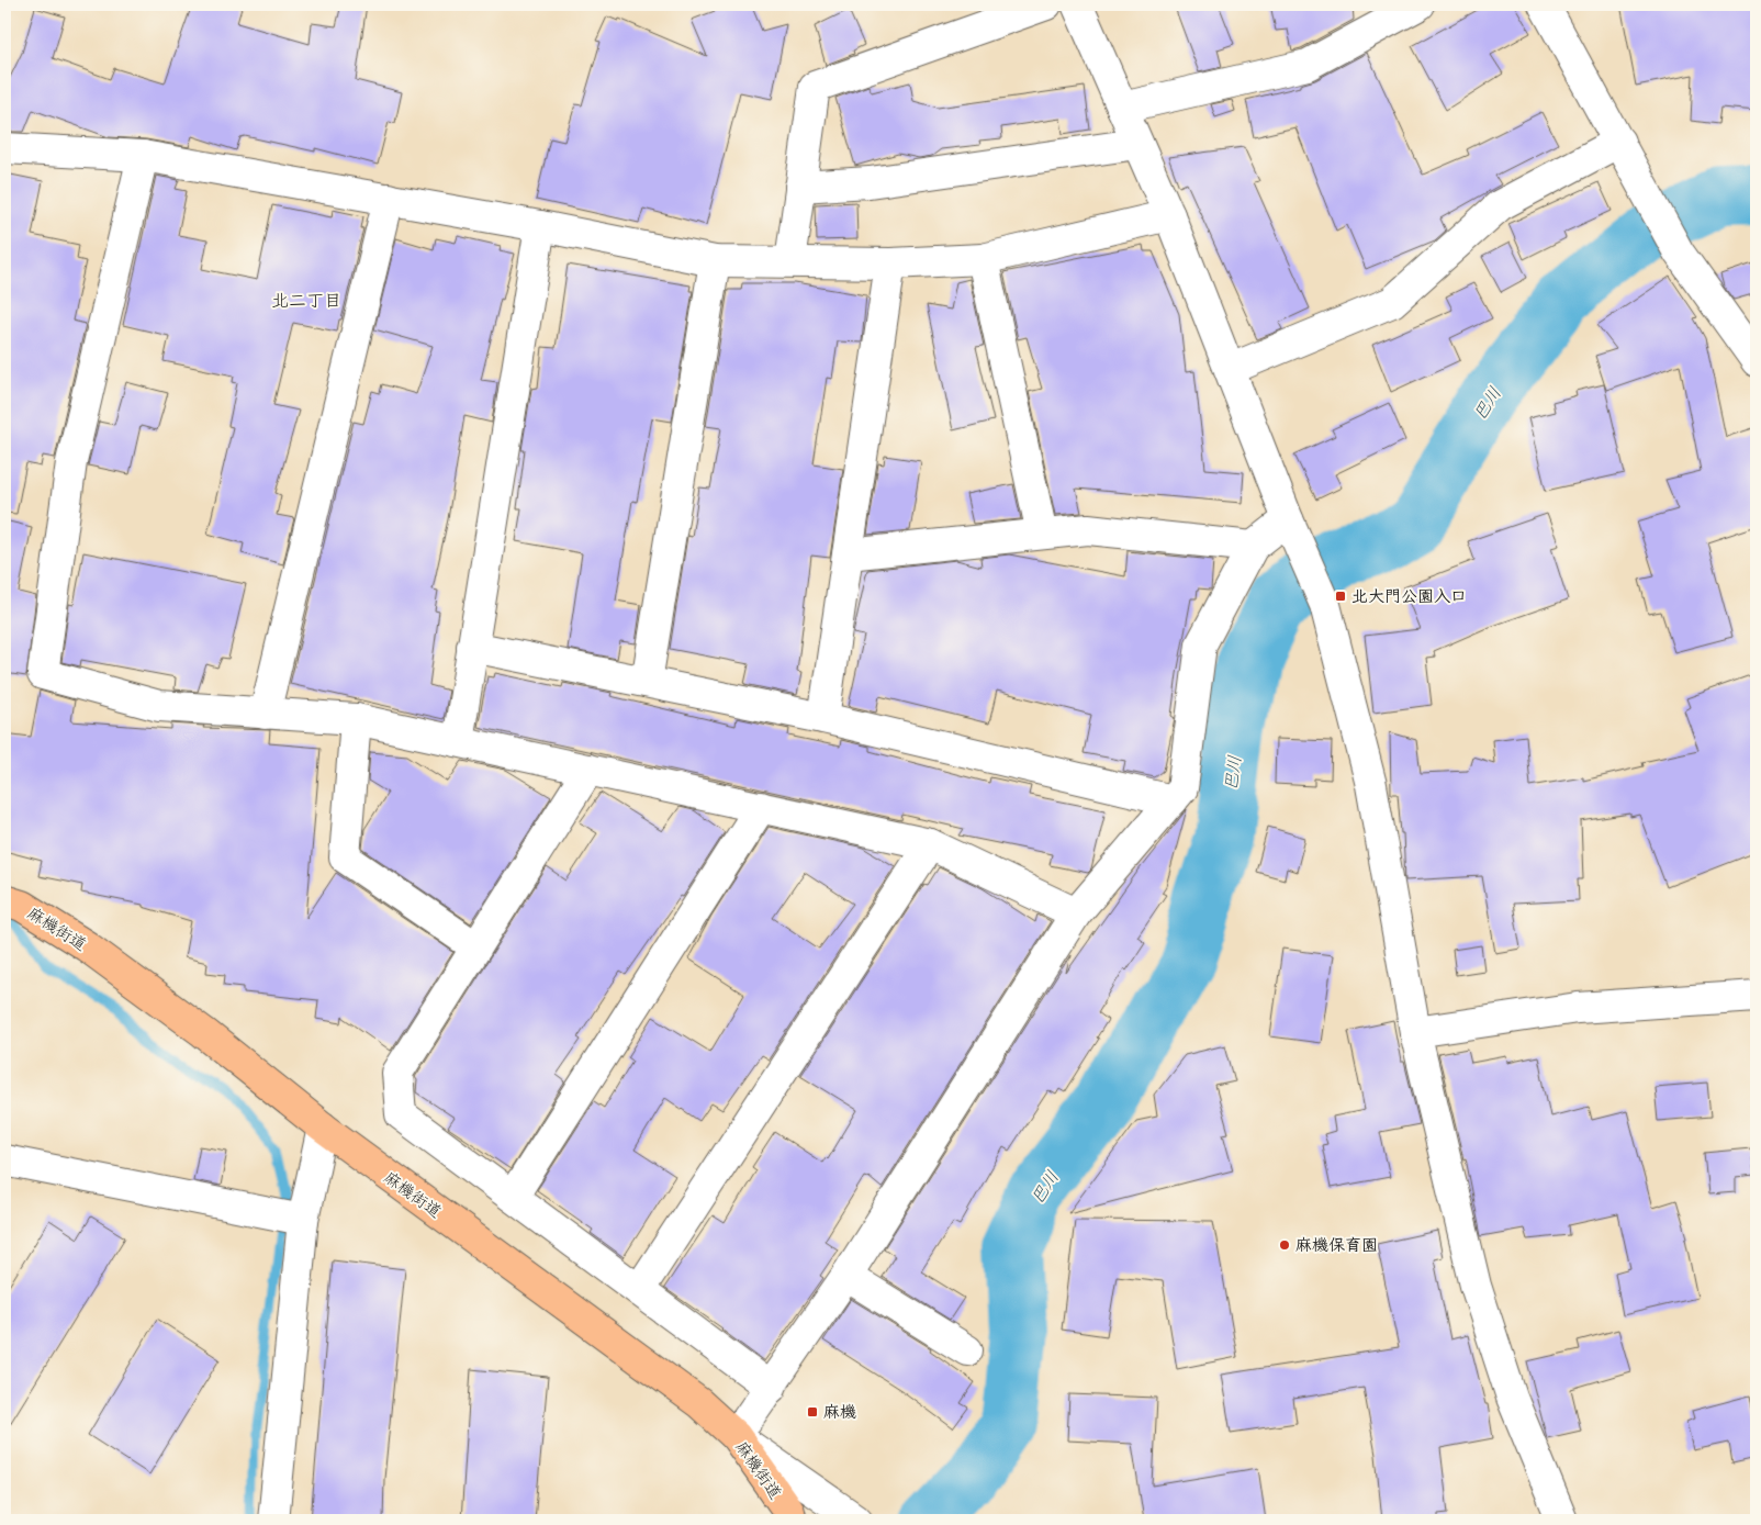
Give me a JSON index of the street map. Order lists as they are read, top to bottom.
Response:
{
  "streets": {
    "main road": ["麻機街道"]
  },
  "districts": ["北二丁目"],
  "water": ["巴川"],
  "places": {
    "transit": ["北大門公園入口", "麻機"],
    "other": ["麻機保育園"]
  }
}
